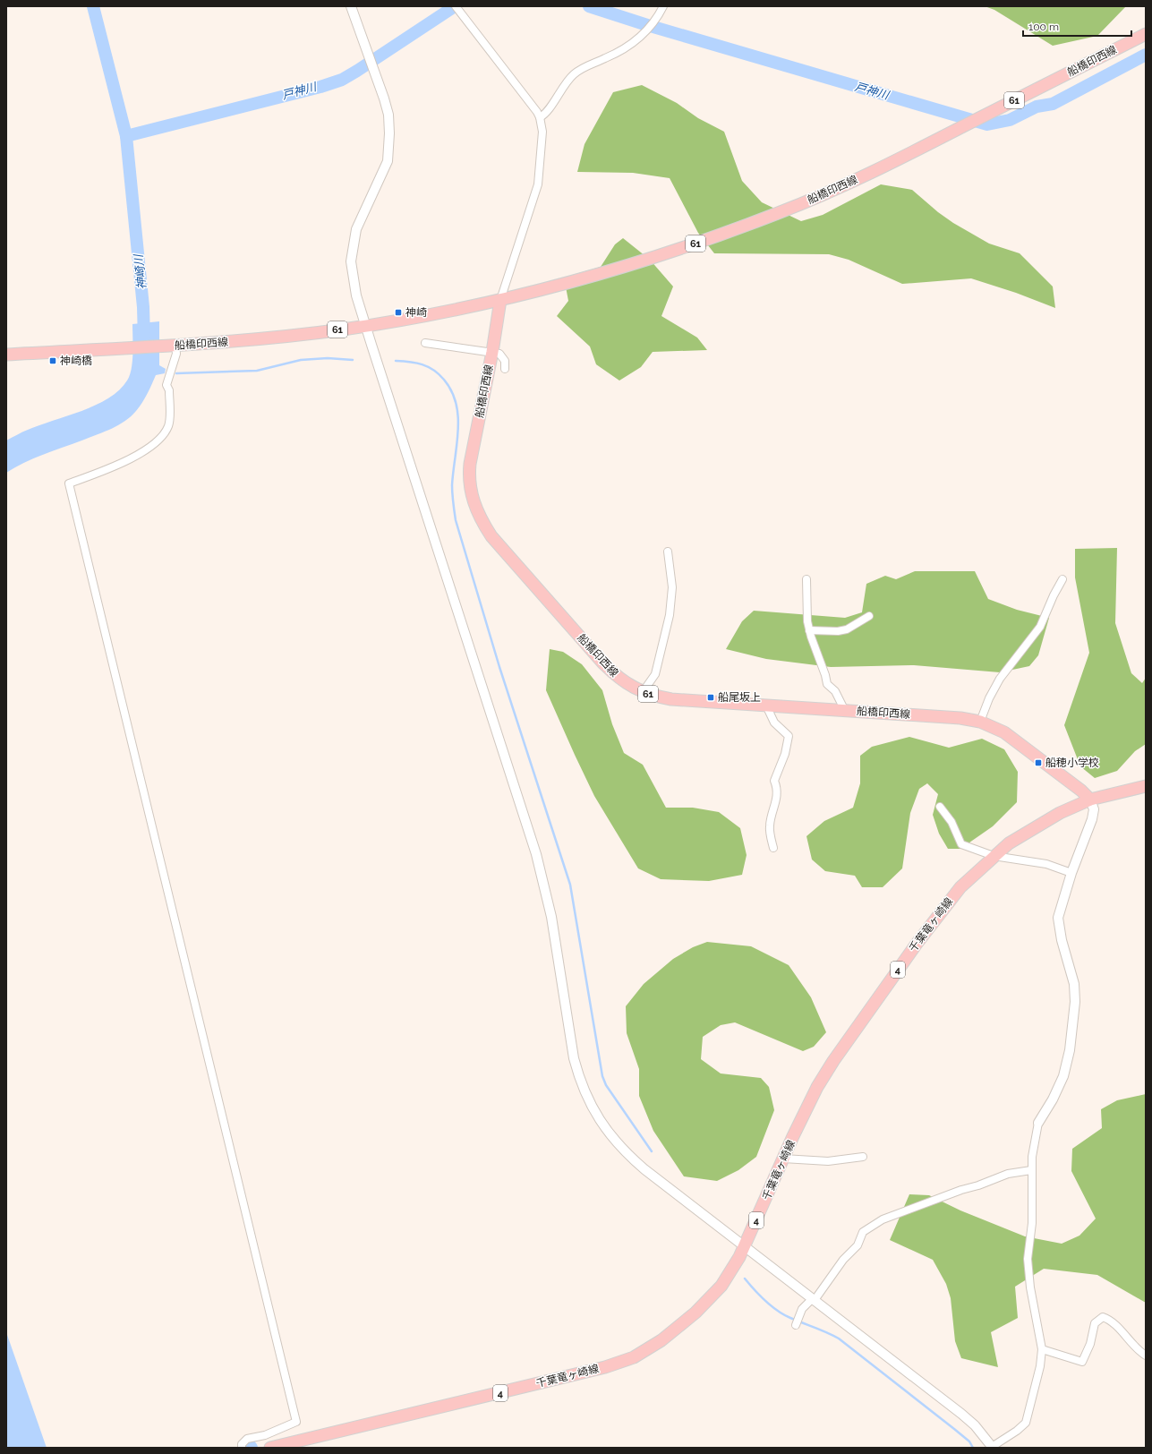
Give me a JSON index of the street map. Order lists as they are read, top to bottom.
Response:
{
  "streets": {
    "main road": [
      "船橋印西線",
      "61",
      "千葉竜ヶ崎線",
      "4"
    ]
  },
  "crossings": [
    ["船橋印西線", "千葉竜ヶ崎線"]
  ],
  "water": ["戸神川", "神崎川"],
  "places": {
    "transit": [
      "神崎",
      "神崎橋",
      "船尾坂上",
      "船穂小学校"
    ]
  },
  "scale_bar": "100 m"
}
